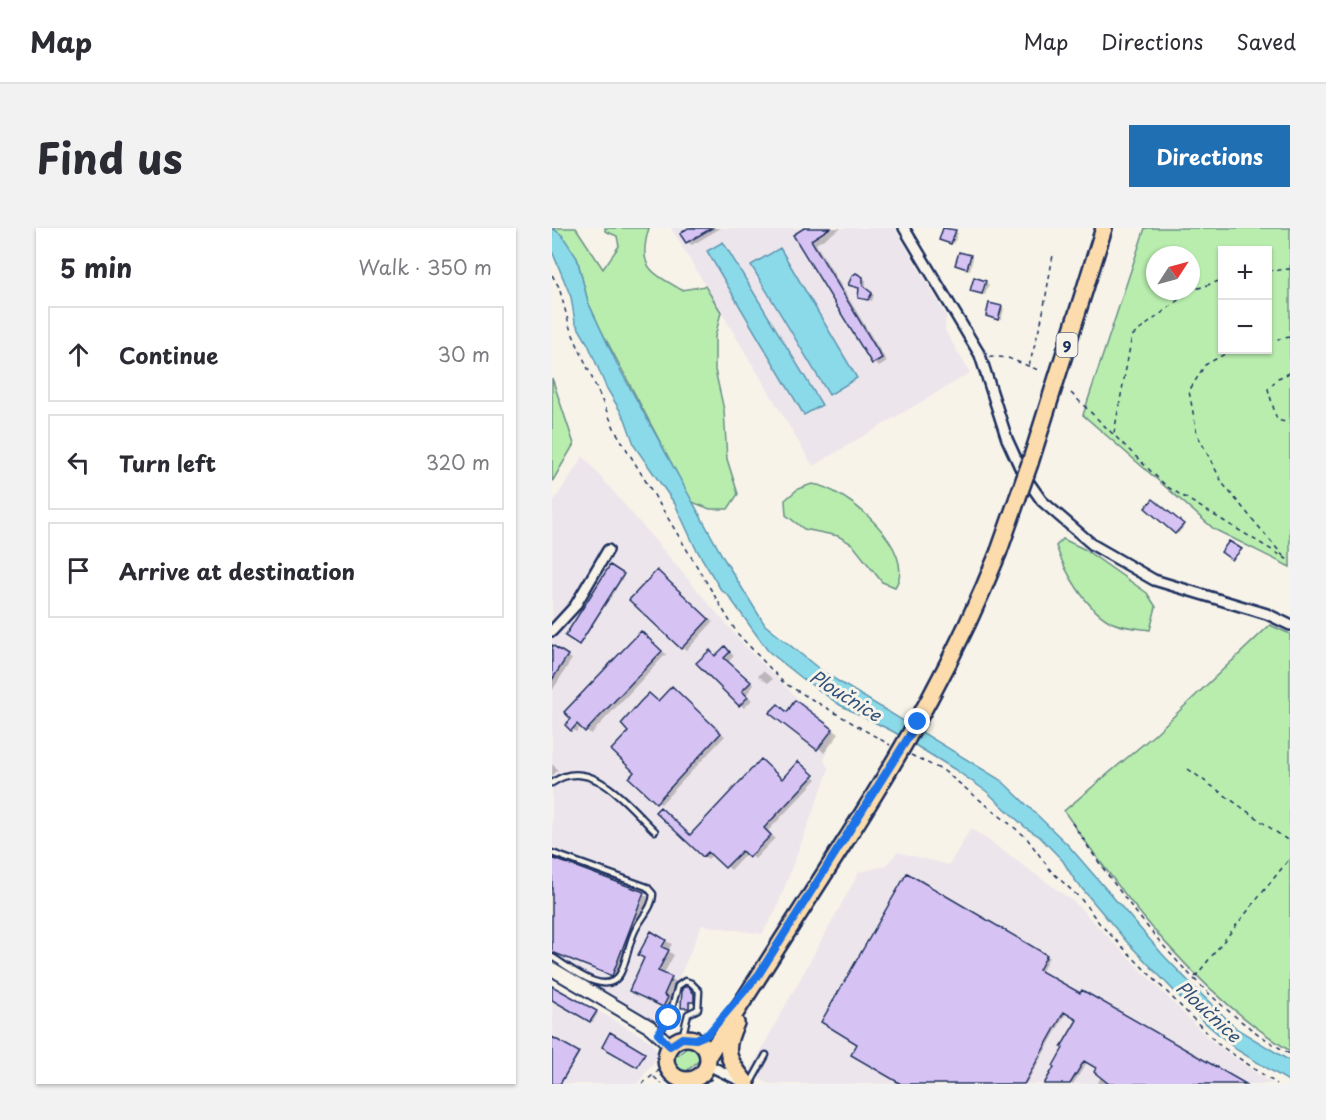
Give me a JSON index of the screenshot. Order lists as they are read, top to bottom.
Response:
{
  "streets": {
    "main road": ["9"]
  },
  "water": ["Ploučnice"],
  "north": "top right",
  "page": {
    "header": "Map",
    "nav": ["Map", "Directions", "Saved"],
    "title": "Find us",
    "buttons": "Directions",
    "heading": ["5 min", "Walk · 350 m"],
    "map_buttons": ["+", "−"],
    "list": [
      ["Continue", "30 m"],
      ["Turn left", "320 m"],
      "Arrive at destination"
    ]
  }
}
